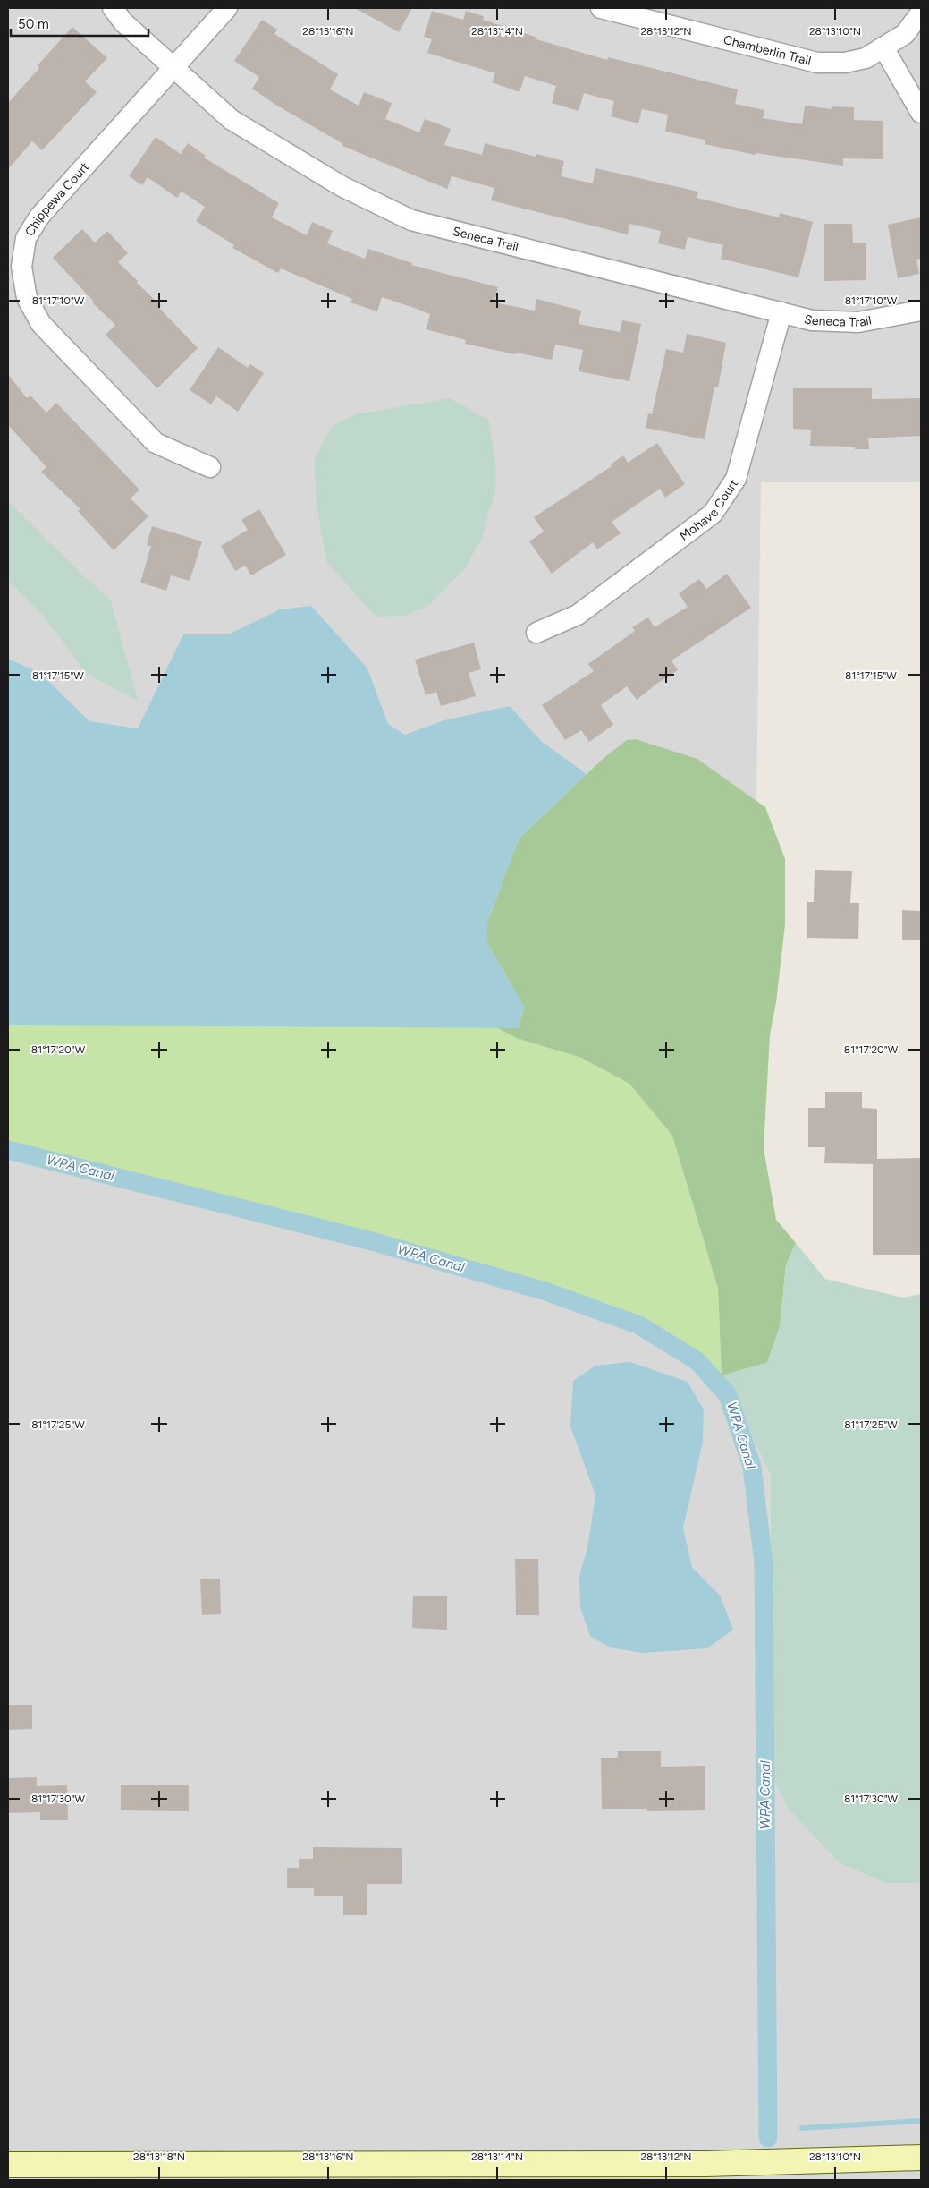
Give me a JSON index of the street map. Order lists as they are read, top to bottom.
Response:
{
  "streets": {
    "street": [
      "Chamberlin Trail",
      "Chippewa Court",
      "Seneca Trail",
      "Mohave Court"
    ]
  },
  "crossings": [
    ["Chippewa Court", "Seneca Trail"],
    ["Seneca Trail", "Mohave Court"]
  ],
  "water": ["WPA Canal"],
  "scale_bar": "50 m",
  "coordinates": [
    "28°13'16\"N",
    "28°13'14\"N",
    "28°13'12\"N",
    "28°13'10\"N",
    "81°17'10\"W",
    "81°17'15\"W",
    "81°17'20\"W",
    "81°17'25\"W",
    "81°17'30\"W",
    "28°13'18\"N"
  ]
}
